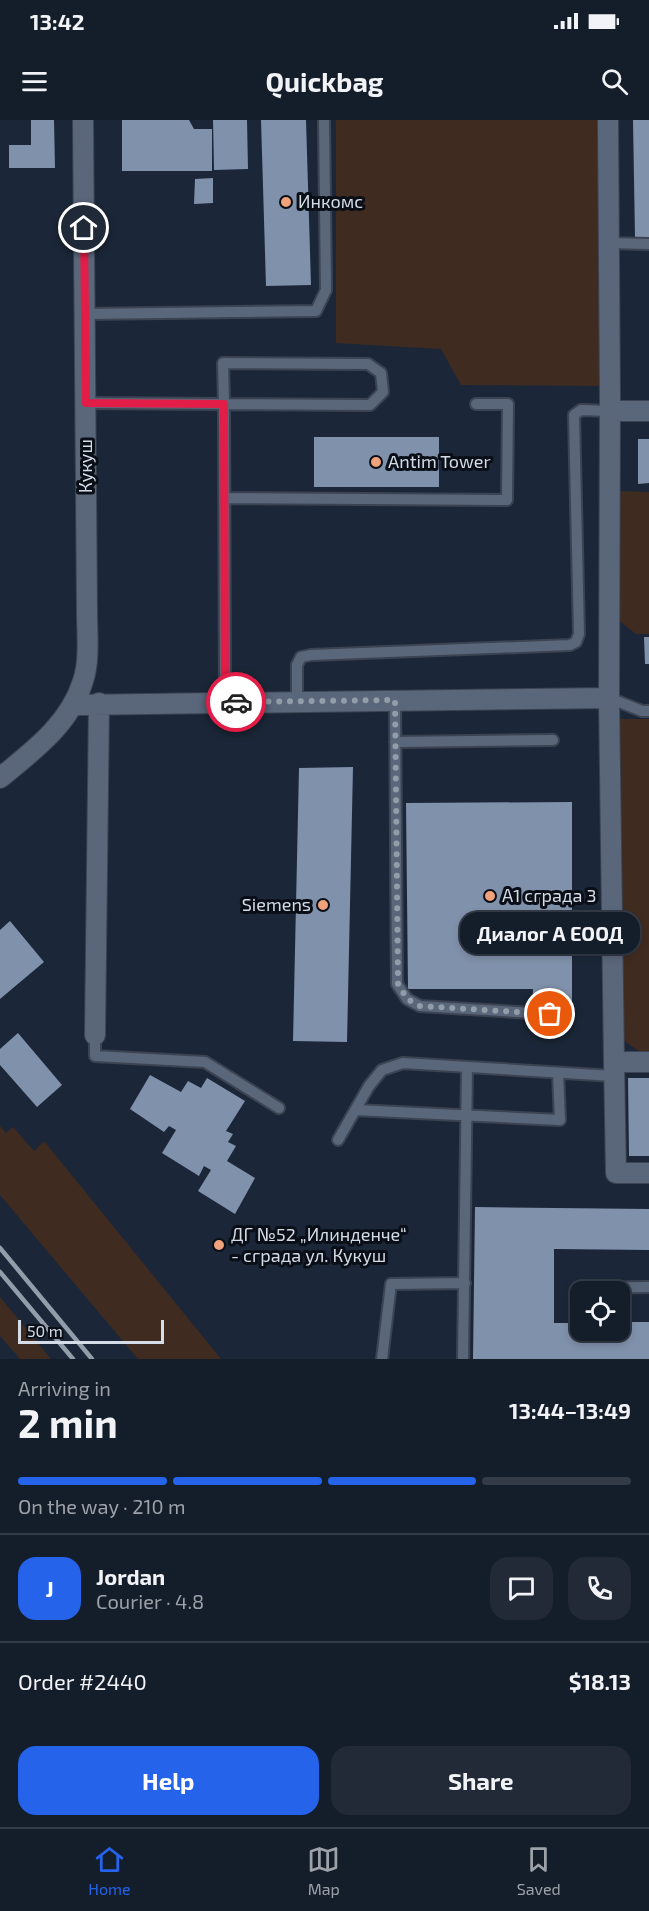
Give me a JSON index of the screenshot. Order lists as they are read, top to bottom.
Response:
{
  "streets": {
    "street": ["Кукуш"]
  },
  "places": [
    "Инкомс",
    "Antim Tower",
    "А1 сграда 3",
    "Siemens",
    "Диалог А ЕООД",
    "ДГ №52 „Илинденче“ - сграда ул. Кукуш"
  ],
  "scale_bar": "50 m",
  "page": {
    "status": "13:42",
    "header": "Quickbag",
    "bubble": "Диалог А ЕООД",
    "scale": "50 m",
    "heading": ["2 min", "Arriving in", "13:44–13:49"],
    "panel": [
      "Jordan",
      "Courier · 4.8",
      "Order #2440",
      "$18.13"
    ],
    "bar": "On the way · 210 m",
    "round": "J",
    "buttons": ["Help", "Share"],
    "tabs": ["Home", "Map", "Saved"]
  }
}
